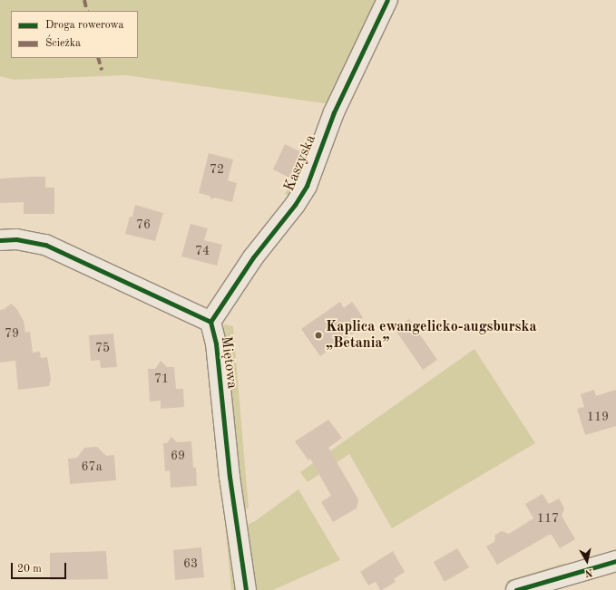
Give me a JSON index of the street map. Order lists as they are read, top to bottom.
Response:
{
  "streets": {
    "street": ["Kaszyska", "Miętowa"]
  },
  "crossings": [
    ["Kaszyska", "Miętowa"]
  ],
  "places": ["Kaplica ewangelicko-augsburska „Betania”"],
  "house_numbers": [
    "72",
    "76",
    "74",
    "79",
    "75",
    "71",
    "119",
    "69",
    "67a",
    "117",
    "63"
  ],
  "legend": ["Droga rowerowa", "Ścieżka"],
  "scale_bar": "20 m",
  "north": "bottom"
}
